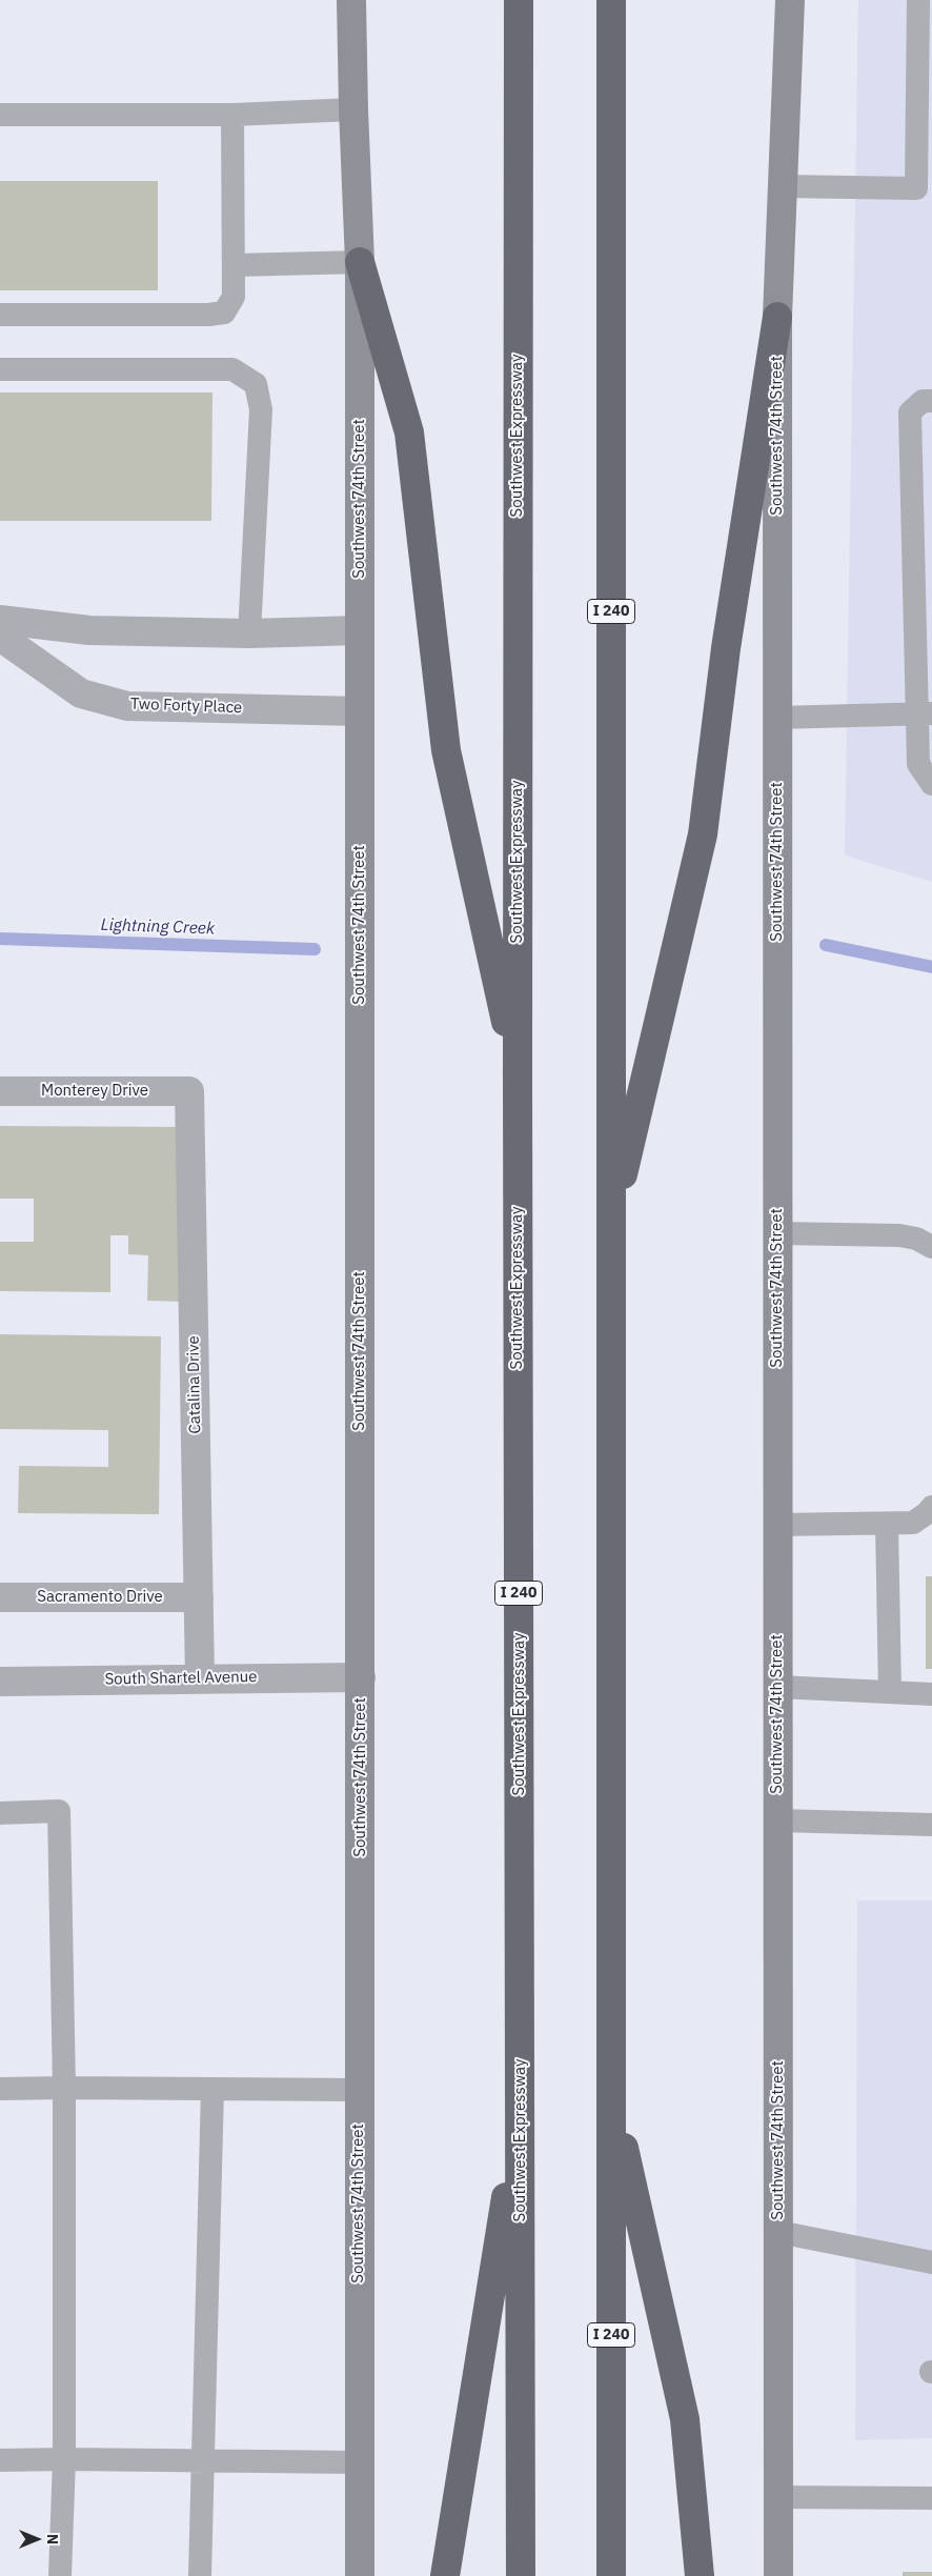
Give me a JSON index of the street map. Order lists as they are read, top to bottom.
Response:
{
  "streets": {
    "highway": ["Southwest Expressway", "I 240"],
    "main road": ["Southwest 74th Street"],
    "street": [
      "Two Forty Place",
      "Monterey Drive",
      "Catalina Drive",
      "Sacramento Drive",
      "South Shartel Avenue"
    ]
  },
  "crossings": [
    ["Southwest 74th Street", "Two Forty Place"],
    ["Southwest 74th Street", "South Shartel Avenue"],
    ["Monterey Drive", "Catalina Drive"],
    ["Catalina Drive", "Sacramento Drive"],
    ["Catalina Drive", "South Shartel Avenue"]
  ],
  "water": ["Lightning Creek"],
  "north": "right"
}
